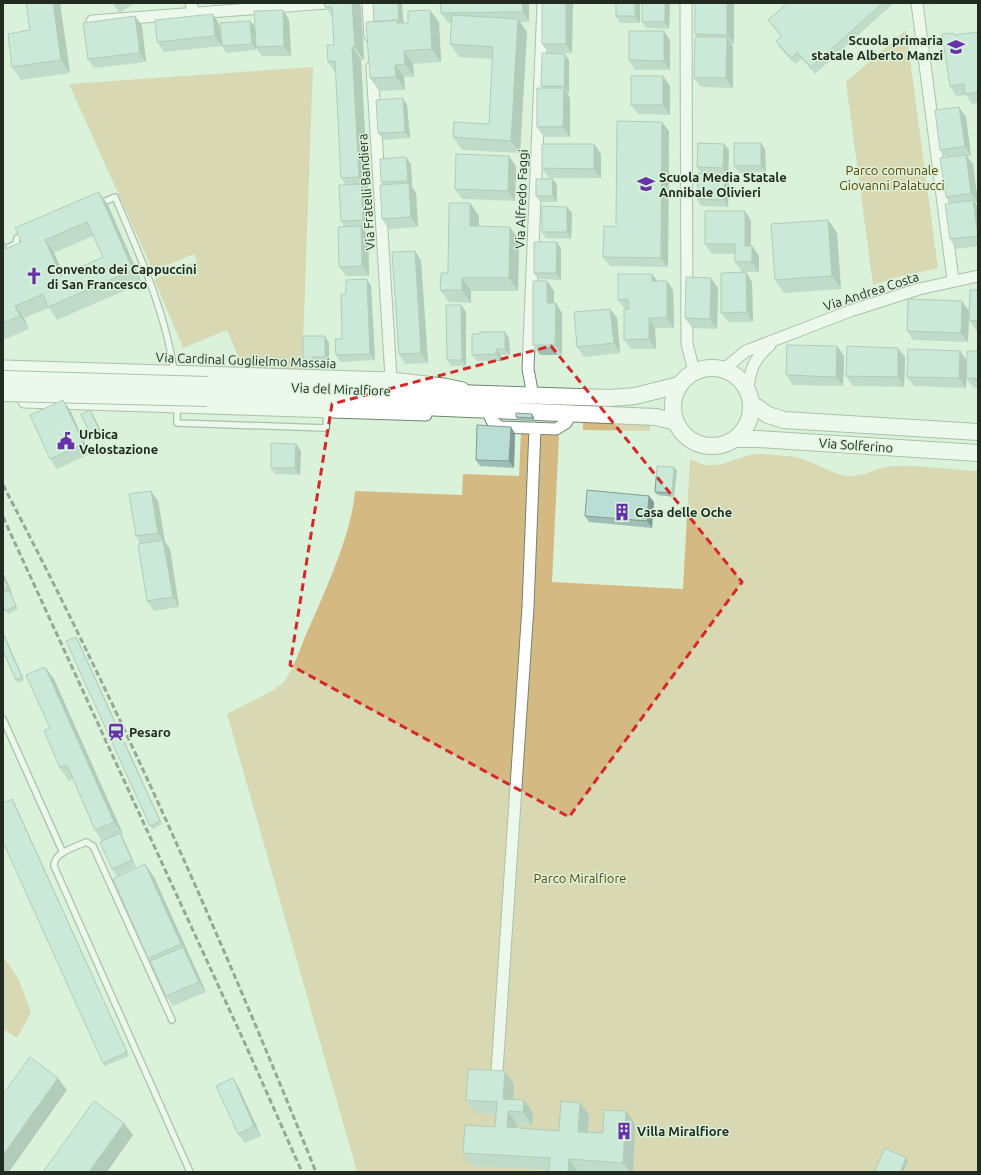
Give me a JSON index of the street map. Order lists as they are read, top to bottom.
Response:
{
  "streets": {
    "main road": ["Via del Miralfiore", "Via Solferino"],
    "street": [
      "Via Fratelli Bandiera",
      "Via Alfredo Faggi",
      "Via Andrea Costa",
      "Via Cardinal Guglielmo Massaia"
    ]
  },
  "crossings": [
    ["Via Fratelli Bandiera", "Via Cardinal Guglielmo Massaia"],
    ["Via Alfredo Faggi", "Via del Miralfiore"],
    ["Via Andrea Costa", "Via del Miralfiore"],
    ["Via Andrea Costa", "Via Solferino"],
    ["Via Cardinal Guglielmo Massaia", "Via del Miralfiore"],
    ["Via del Miralfiore", "Via Solferino"]
  ],
  "parks": ["Parco comunale Giovanni Palatucci", "Parco Miralfiore"],
  "places": {
    "school or university": ["Scuola primaria statale Alberto Manzi", "Scuola Media Statale Annibale Olivieri"],
    "church": ["Convento dei Cappuccini di San Francesco"],
    "public building": ["Urbica Velostazione"],
    "building": ["Casa delle Oche", "Villa Miralfiore"],
    "station": ["Pesaro"]
  }
}
